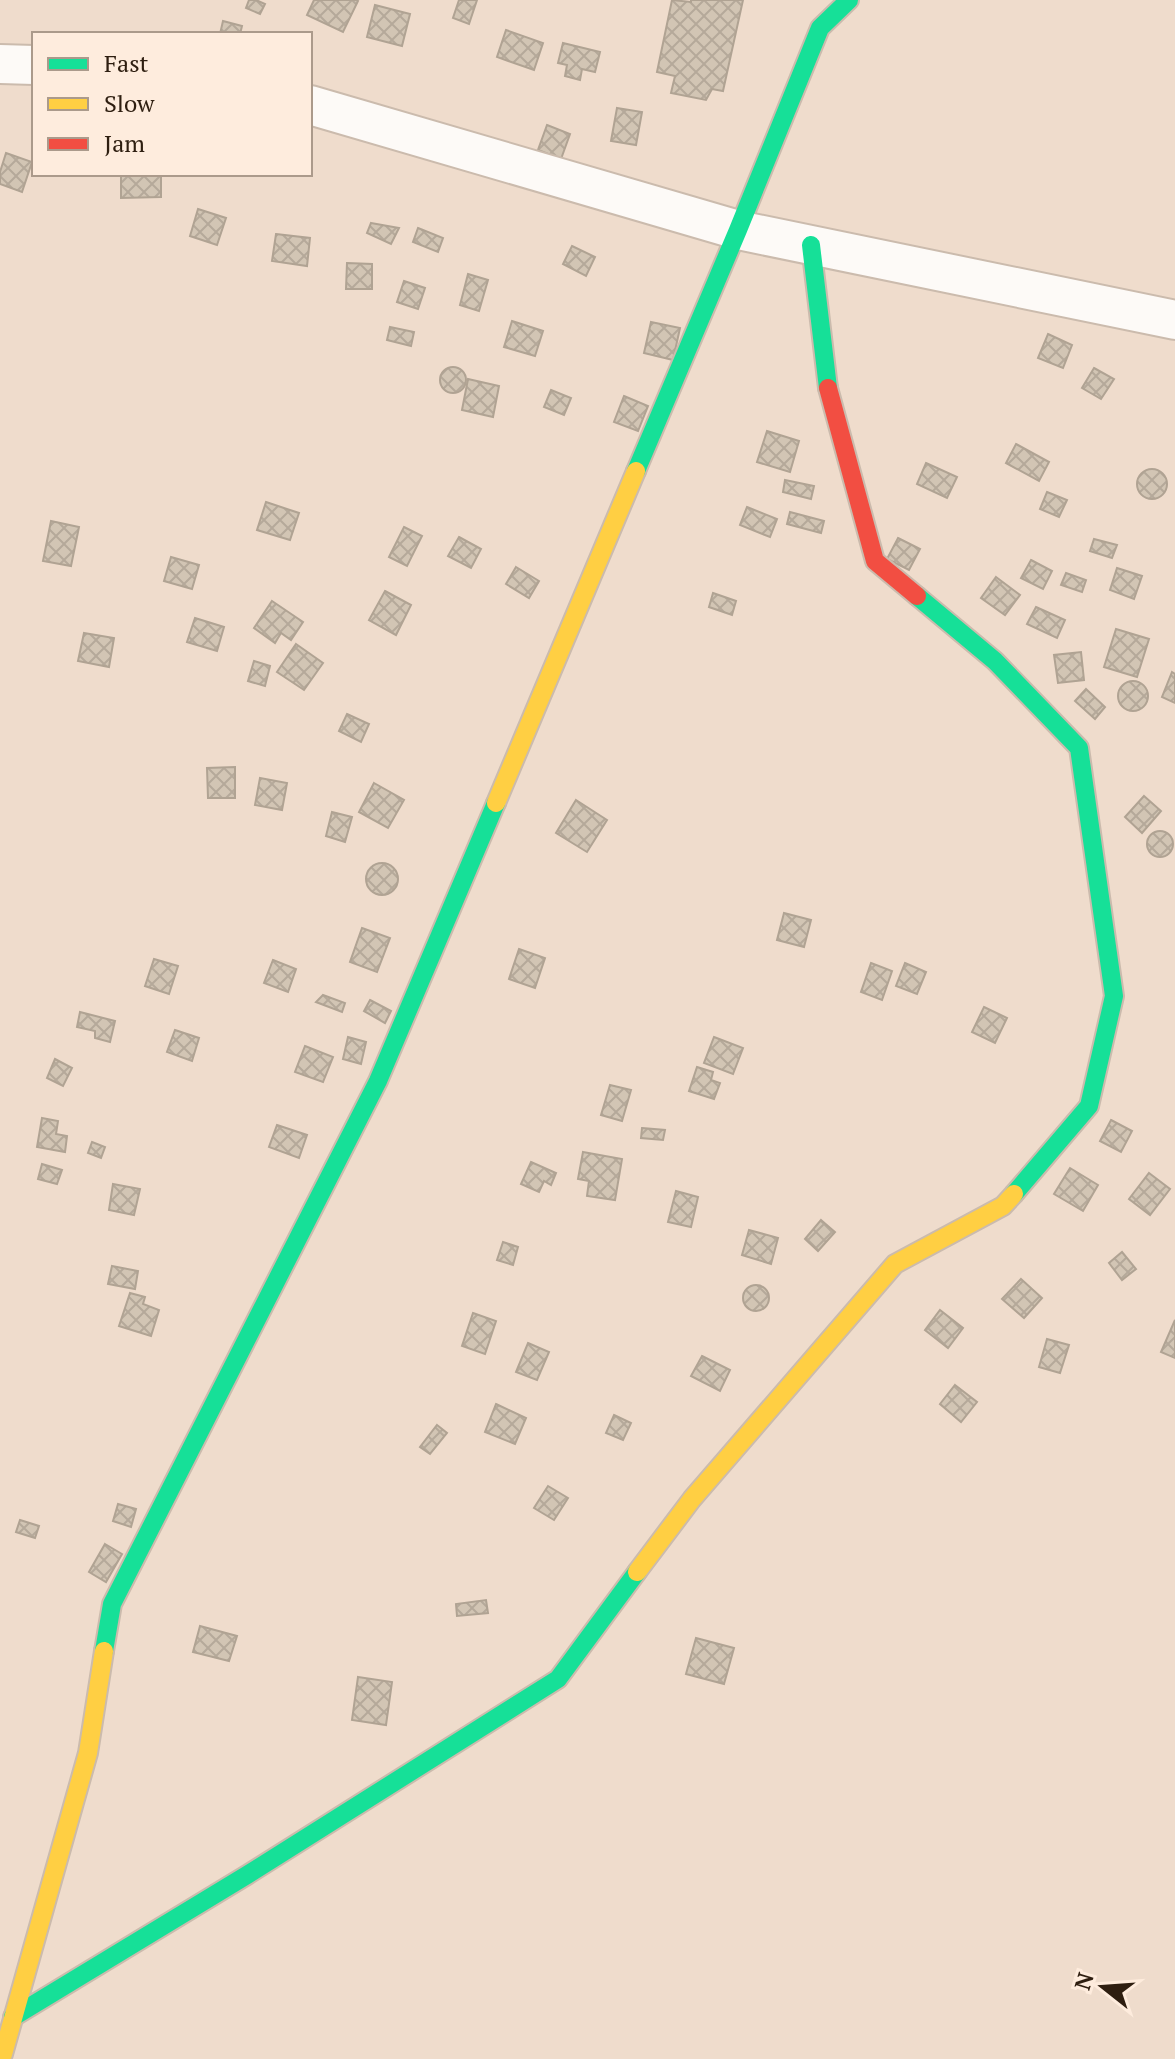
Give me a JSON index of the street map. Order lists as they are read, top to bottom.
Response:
{
  "legend": ["Fast", "Slow", "Jam"],
  "north": "left"
}
